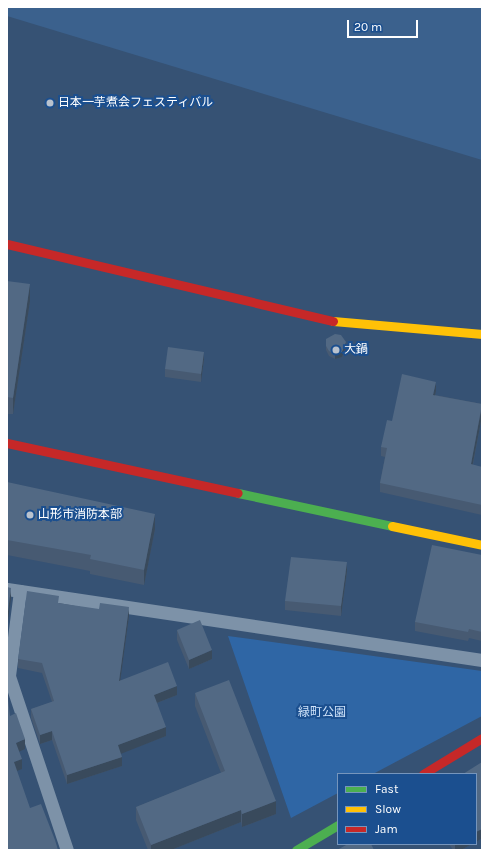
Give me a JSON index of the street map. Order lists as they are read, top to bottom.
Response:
{
  "parks": ["緑町公園"],
  "places": ["日本一芋煮会フェスティバル", "大鍋", "山形市消防本部"],
  "legend": ["Fast", "Slow", "Jam"],
  "scale_bar": "20 m"
}
